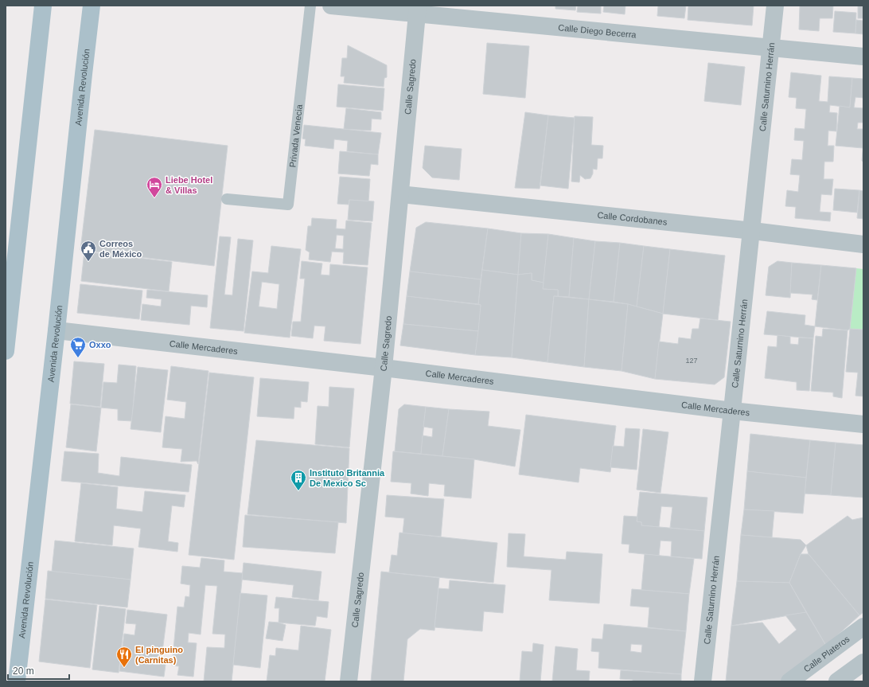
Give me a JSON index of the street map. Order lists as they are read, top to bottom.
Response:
{
  "streets": {
    "main road": ["Avenida Revolución"],
    "street": [
      "Calle Diego Becerra",
      "Calle Sagredo",
      "Calle Saturnino Herrán",
      "Calle Cordobanes",
      "Calle Mercaderes",
      "Calle Plateros"
    ],
    "lane": ["Privada Venecia"]
  },
  "crossings": [
    ["Calle Diego Becerra", "Calle Sagredo"],
    ["Calle Diego Becerra", "Calle Saturnino Herrán"],
    ["Avenida Revolución", "Calle Mercaderes"],
    ["Calle Sagredo", "Calle Cordobanes"],
    ["Calle Sagredo", "Calle Mercaderes"],
    ["Calle Saturnino Herrán", "Calle Cordobanes"],
    ["Calle Saturnino Herrán", "Calle Mercaderes"]
  ],
  "places": {
    "hotel": ["Liebe Hotel & Villas"],
    "public building": ["Correos de México"],
    "supermarket": ["Oxxo"],
    "building": ["Instituto Britannia De Mexico Sc"],
    "restaurant": ["El pinguino (Carnitas)"]
  },
  "house_numbers": ["127"],
  "scale_bar": "20 m"
}
